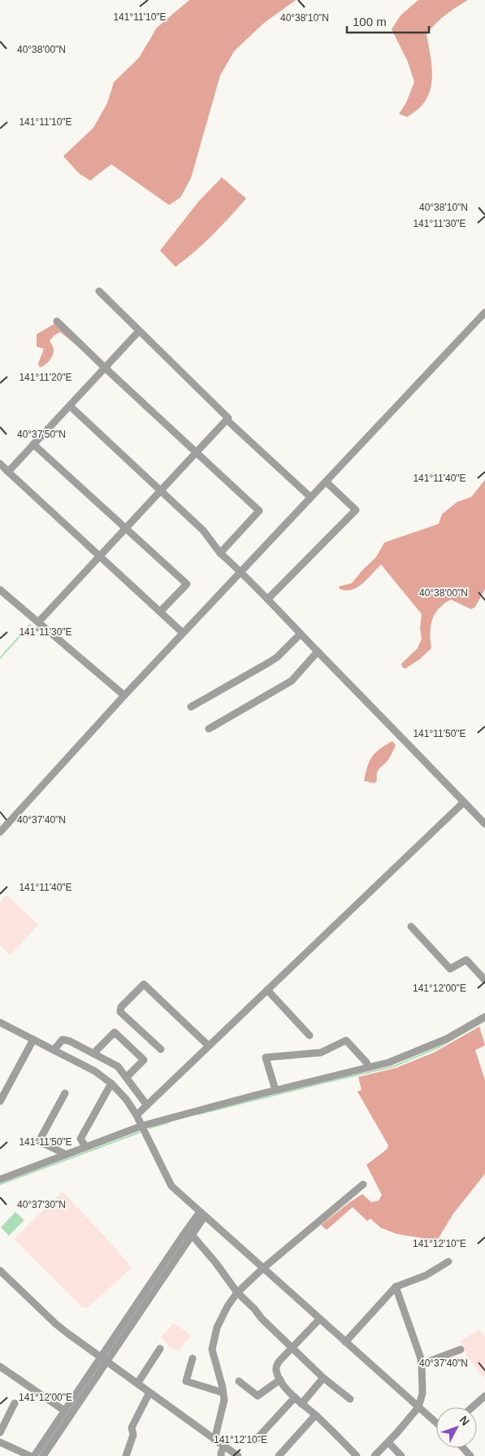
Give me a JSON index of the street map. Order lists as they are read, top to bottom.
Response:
{
  "scale_bar": "100 m",
  "north": "top right",
  "coordinates": [
    "141°11'10\"E",
    "40°38'10\"N",
    "40°38'00\"N",
    "141°11'30\"E",
    "141°11'20\"E",
    "40°37'50\"N",
    "141°11'40\"E",
    "141°11'50\"E",
    "40°37'40\"N",
    "141°12'00\"E",
    "40°37'30\"N",
    "141°12'10\"E"
  ]
}
